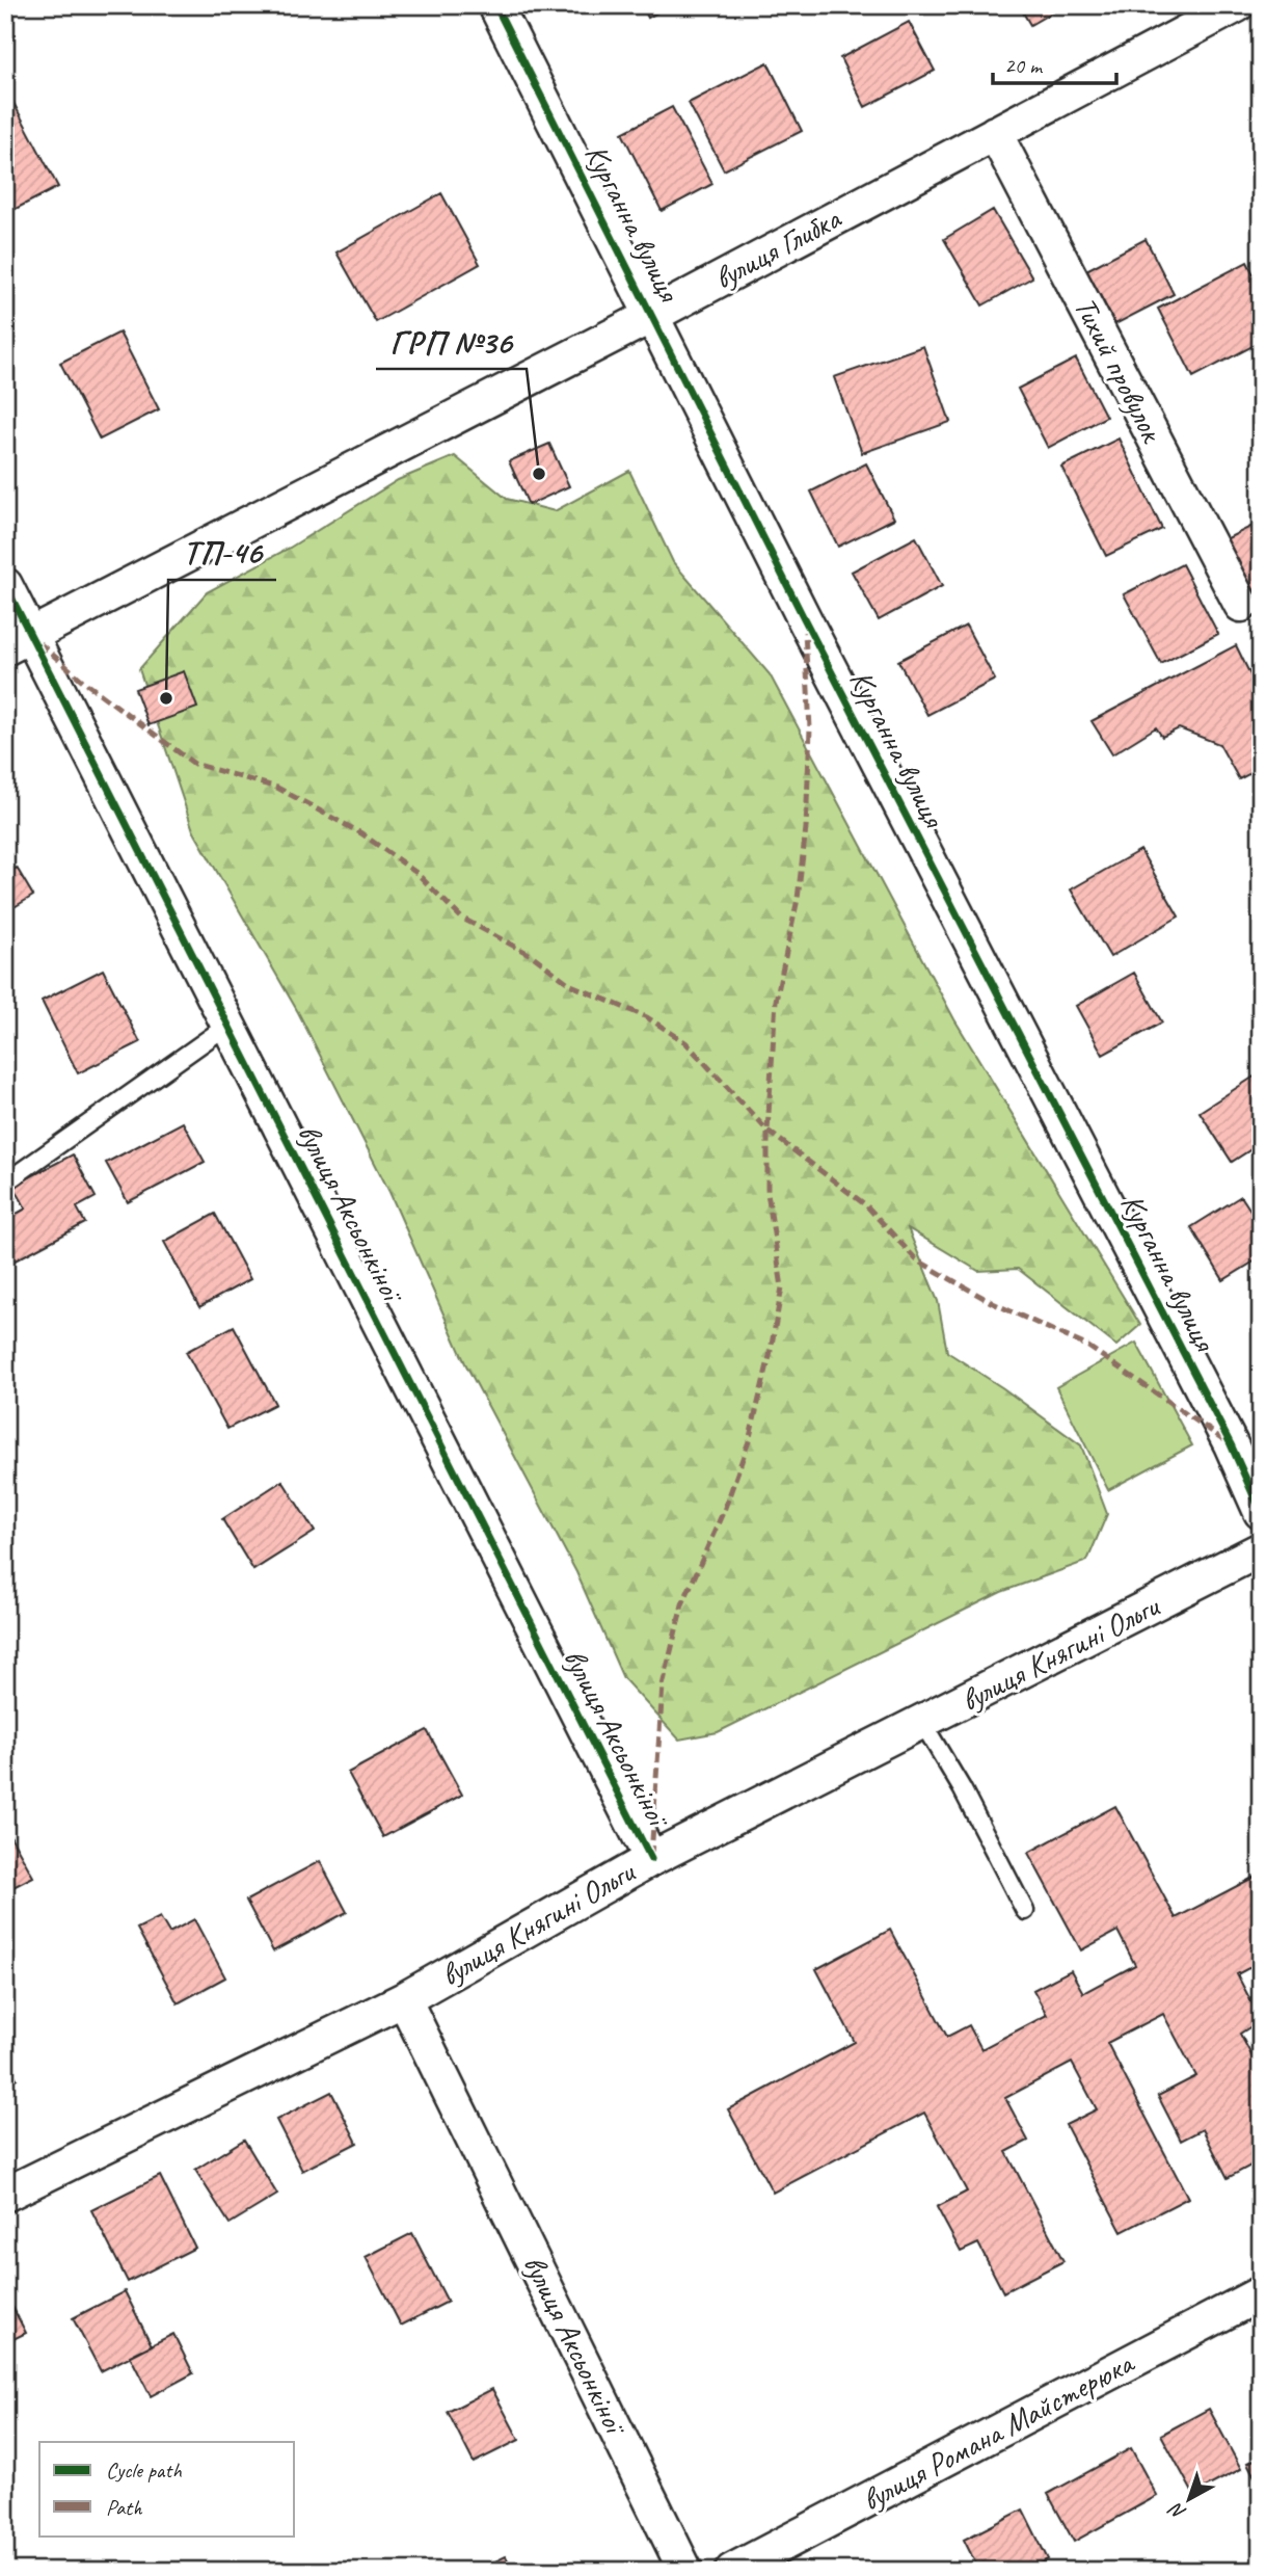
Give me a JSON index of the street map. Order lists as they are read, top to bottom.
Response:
{
  "streets": {
    "street": [
      "Курганна вулиця",
      "вулиця Глибка",
      "Тихий провулок",
      "вулиця Аксьонкіної",
      "вулиця Княгині Ольги",
      "вулиця Романа Майстерюка"
    ]
  },
  "crossings": [
    ["Курганна вулиця", "вулиця Глибка"],
    ["вулиця Глибка", "Тихий провулок"],
    ["вулиця Глибка", "вулиця Аксьонкіної"],
    ["вулиця Аксьонкіної", "вулиця Княгині Ольги"]
  ],
  "places": ["ГРП №36", "ТП-46"],
  "legend": ["Cycle path", "Path"],
  "scale_bar": "20 m",
  "north": "bottom left"
}
